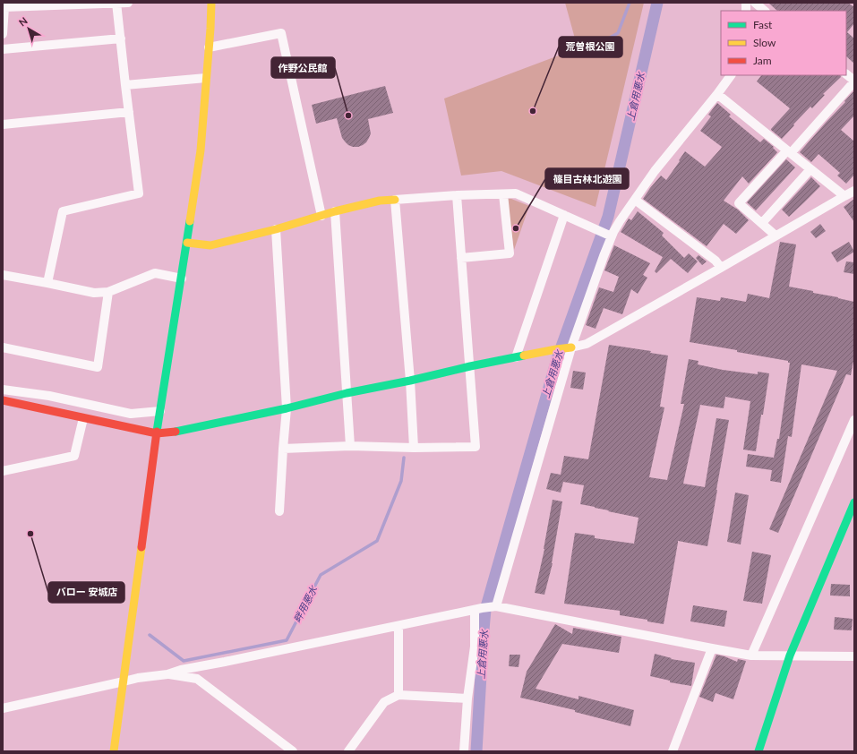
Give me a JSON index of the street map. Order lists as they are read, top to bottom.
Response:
{
  "water": ["上倉用悪水", "畔用悪水"],
  "places": [
    "荒曽根公園",
    "作野公民館",
    "篠目古林北遊園",
    "バロー 安城店"
  ],
  "legend": ["Fast", "Slow", "Jam"],
  "north": "top left"
}
